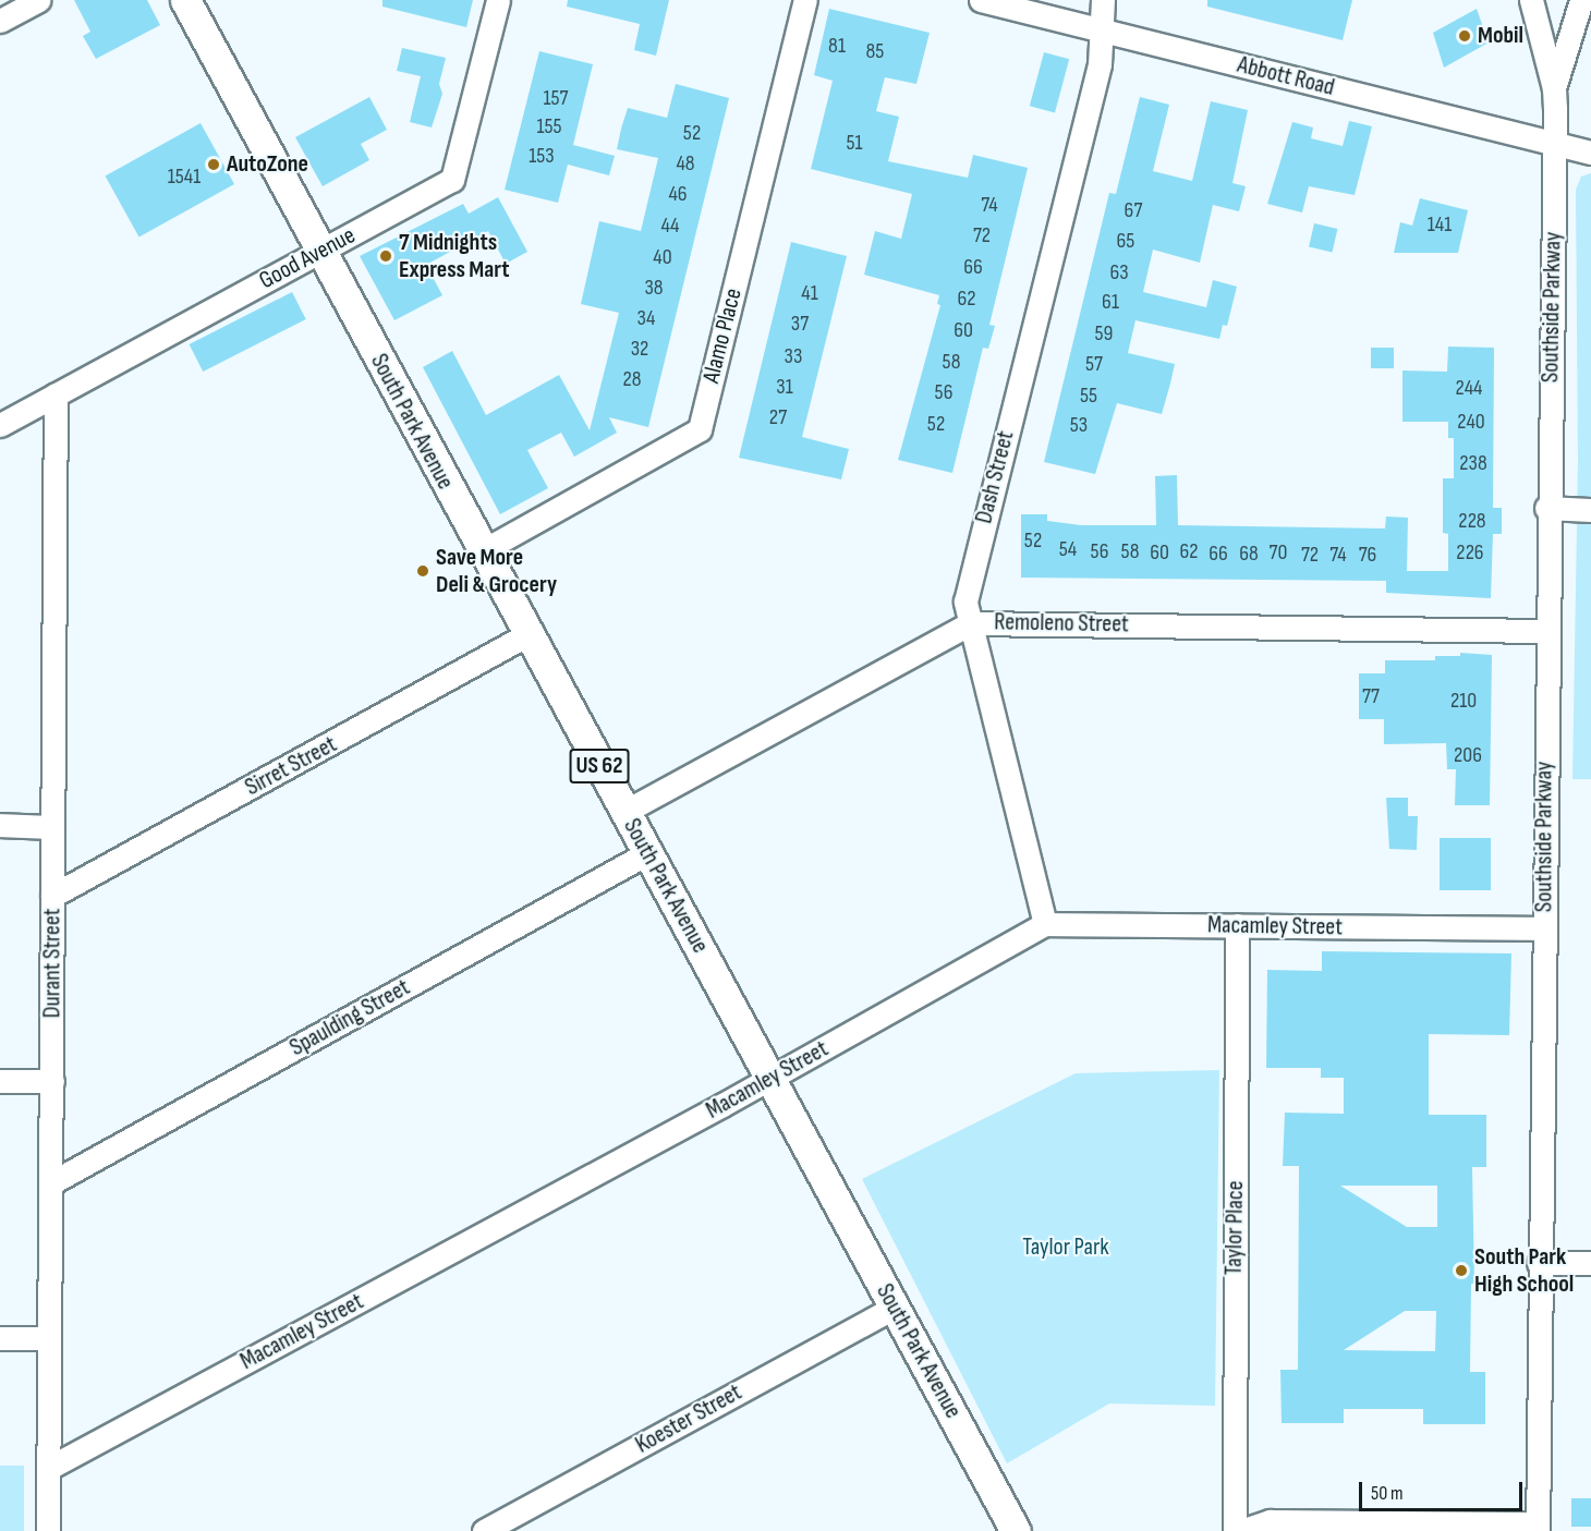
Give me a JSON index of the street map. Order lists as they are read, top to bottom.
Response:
{
  "streets": {
    "main road": ["South Park Avenue", "US 62"],
    "street": [
      "Abbott Road",
      "Good Avenue",
      "Southside Parkway",
      "Alamo Place",
      "Dash Street",
      "Remoleno Street",
      "Sirret Street",
      "Macamley Street",
      "Durant Street",
      "Spaulding Street",
      "Taylor Place",
      "Koester Street"
    ]
  },
  "crossings": [
    ["Abbott Road", "Southside Parkway"],
    ["Abbott Road", "Dash Street"],
    ["Good Avenue", "South Park Avenue"],
    ["Good Avenue", "Durant Street"],
    ["Southside Parkway", "Remoleno Street"],
    ["Southside Parkway", "Macamley Street"],
    ["Alamo Place", "South Park Avenue"],
    ["South Park Avenue", "Remoleno Street"],
    ["South Park Avenue", "Sirret Street"],
    ["South Park Avenue", "Macamley Street"],
    ["South Park Avenue", "Spaulding Street"],
    ["South Park Avenue", "Koester Street"],
    ["Dash Street", "Remoleno Street"],
    ["Dash Street", "Macamley Street"],
    ["Sirret Street", "Durant Street"],
    ["Macamley Street", "Durant Street"],
    ["Macamley Street", "Taylor Place"],
    ["Durant Street", "Spaulding Street"]
  ],
  "parks": ["Taylor Park"],
  "places": [
    "Mobil",
    "AutoZone",
    "7 Midnights Express Mart",
    "Save More Deli & Grocery",
    "South Park High School"
  ],
  "house_numbers": [
    "81",
    "85",
    "157",
    "155",
    "52",
    "51",
    "153",
    "48",
    "1541",
    "46",
    "74",
    "67",
    "141",
    "44",
    "72",
    "65",
    "40",
    "66",
    "63",
    "38",
    "41",
    "62",
    "61",
    "34",
    "37",
    "60",
    "59",
    "32",
    "33",
    "58",
    "57",
    "28",
    "31",
    "244",
    "56",
    "55",
    "27",
    "240",
    "52",
    "53",
    "238",
    "228",
    "52",
    "54",
    "56",
    "58",
    "62",
    "60",
    "70",
    "226",
    "66",
    "68",
    "72",
    "74",
    "76",
    "77",
    "210",
    "206"
  ],
  "scale_bar": "50 m"
}
